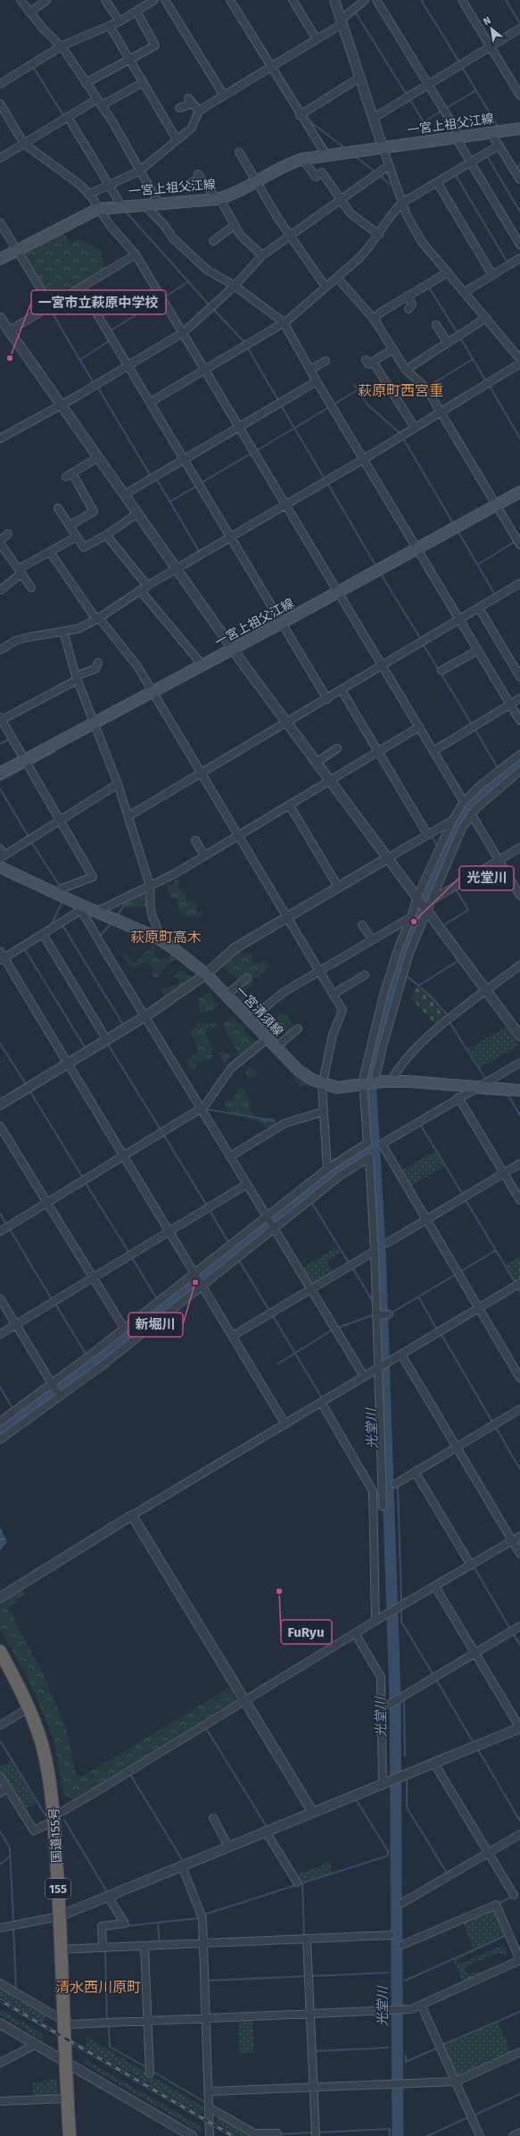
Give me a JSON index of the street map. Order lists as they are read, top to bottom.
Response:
{
  "streets": {
    "highway": ["国道155号", "155"],
    "main road": ["一宮上祖父江線", "一宮清須線"]
  },
  "districts": ["萩原町西宮重", "萩原町高木", "清水西川原町"],
  "water": ["光堂川"],
  "places": [
    "一宮市立萩原中学校",
    "光堂川",
    "新堀川",
    "FuRyu"
  ],
  "north": "top left"
}
